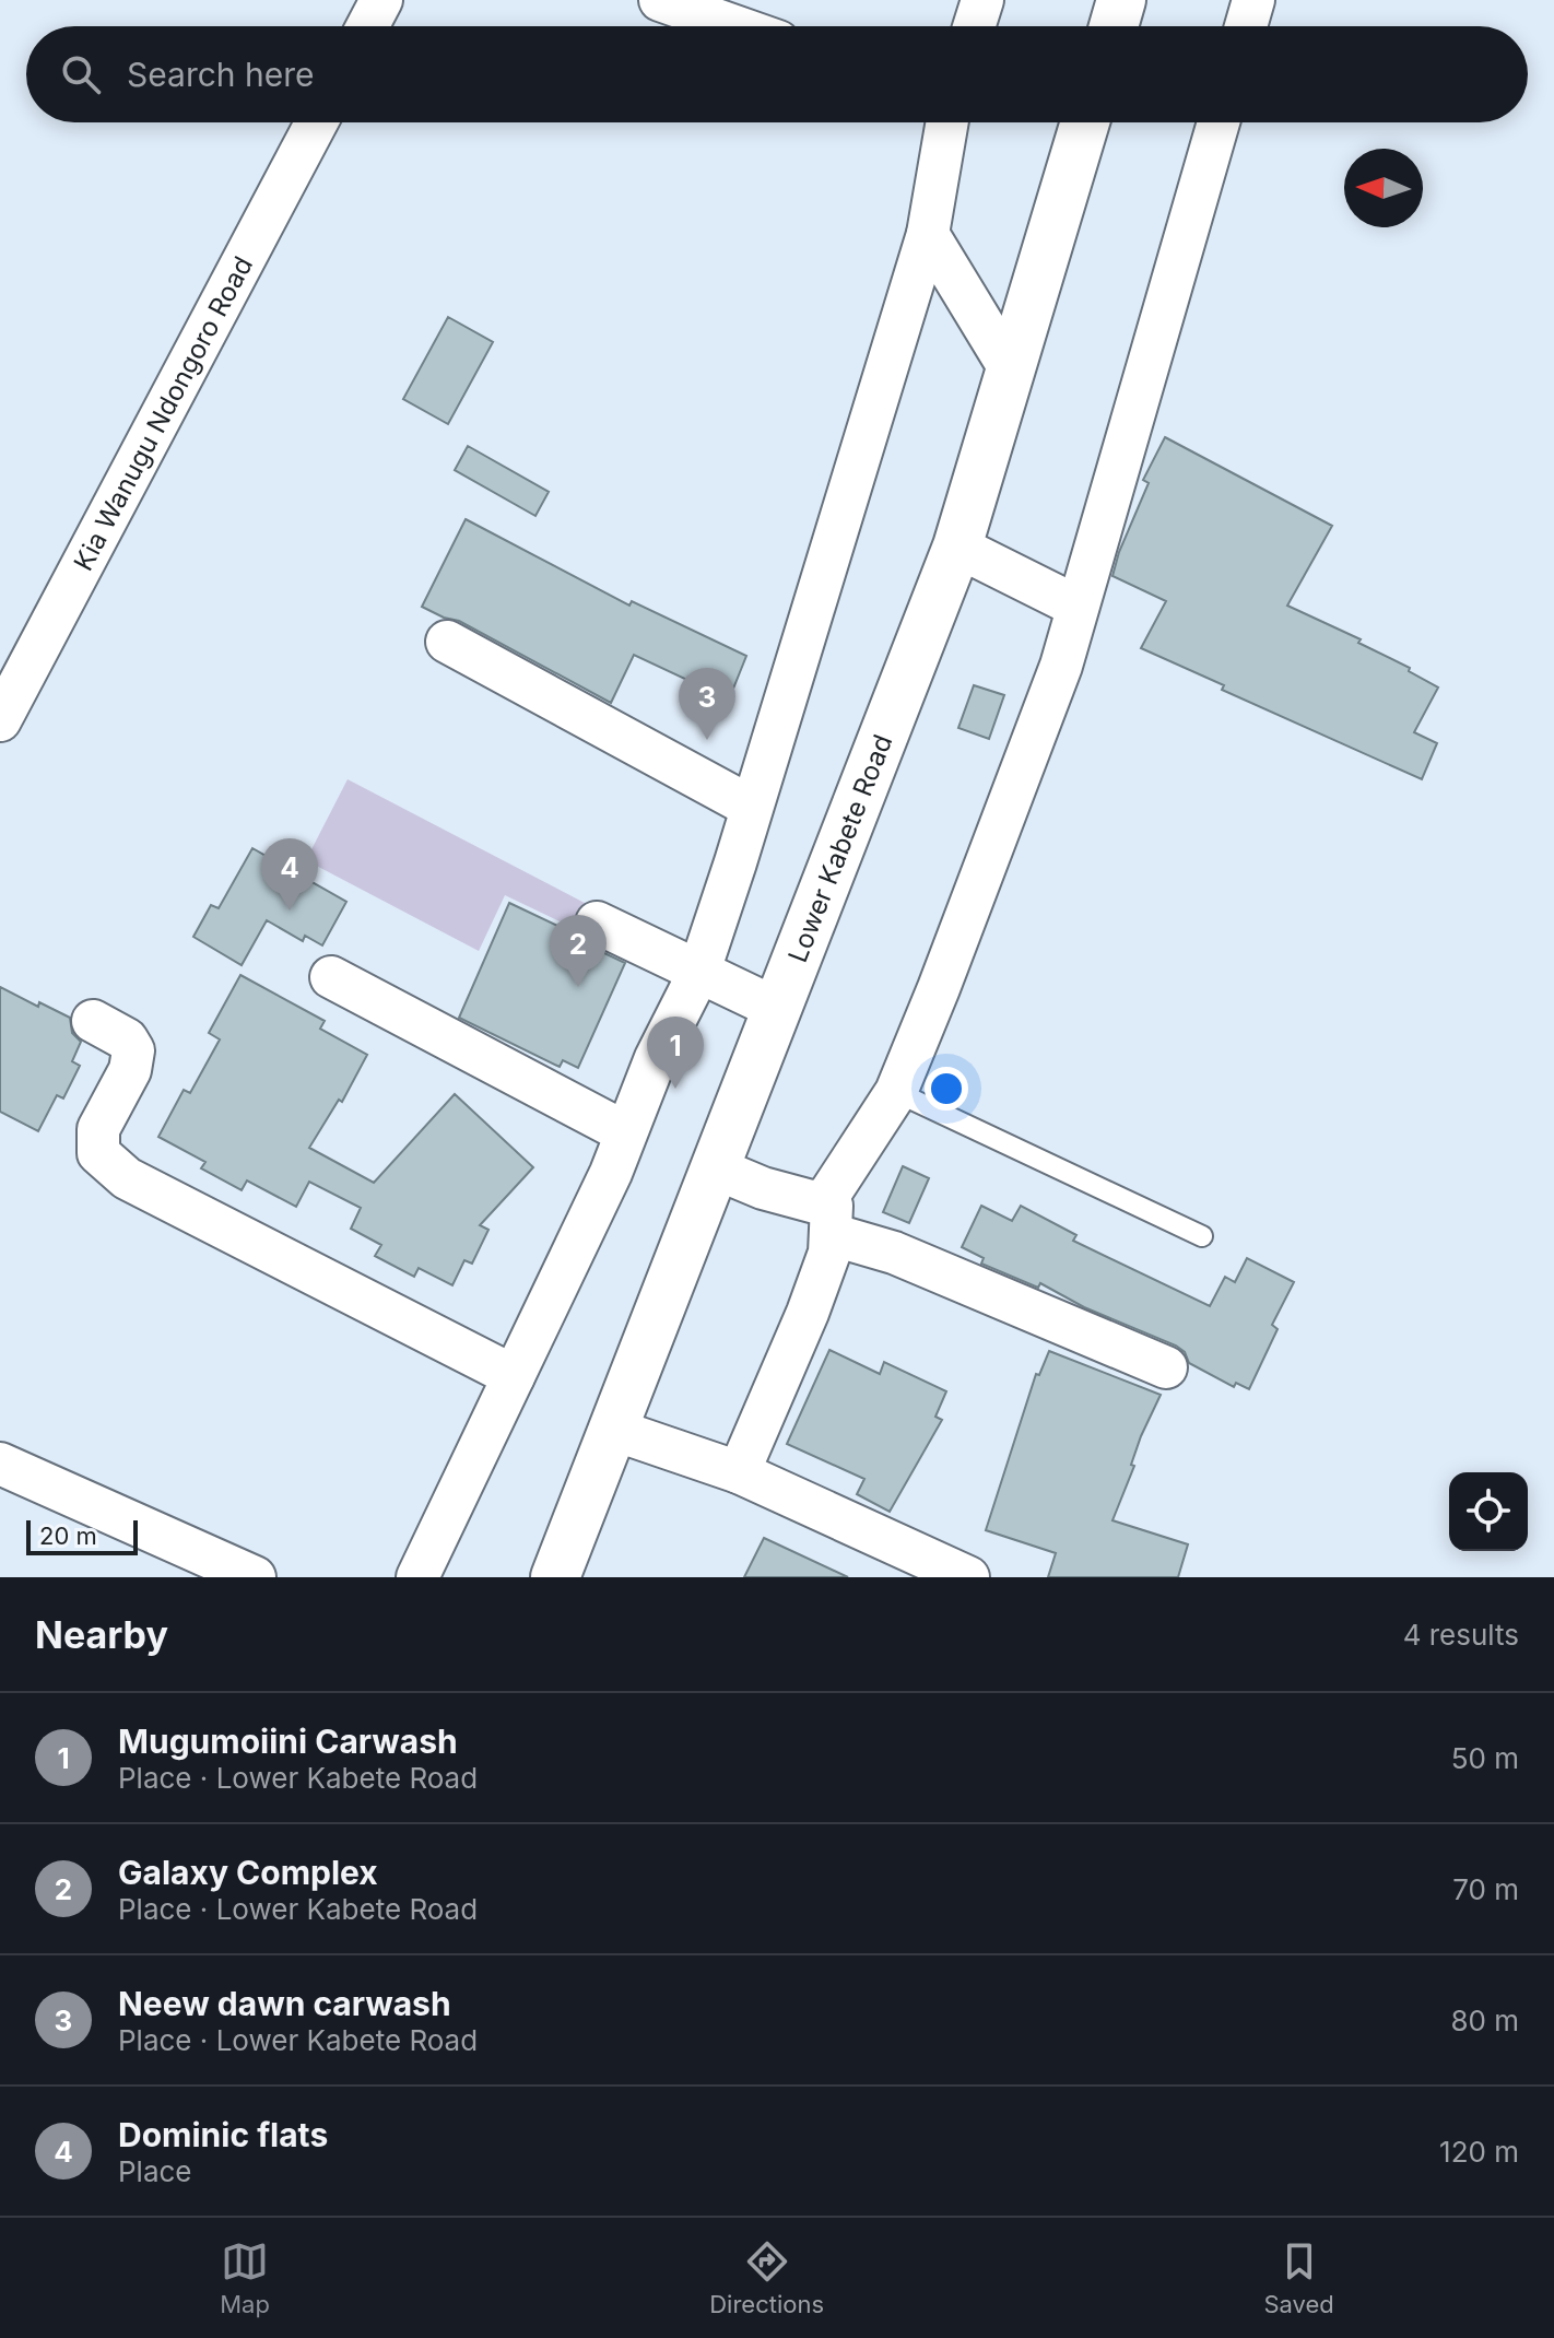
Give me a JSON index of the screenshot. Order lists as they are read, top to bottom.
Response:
{
  "streets": {
    "main road": ["Lower Kabete Road"],
    "street": ["Kia Wanugu Ndongoro Road"]
  },
  "scale_bar": "20 m",
  "north": "left",
  "page": {
    "search": "Search here",
    "pins": [
      "3",
      "4",
      "2",
      "1"
    ],
    "scale": "20 m",
    "heading": ["Nearby", "4 results"],
    "list": [
      {
        "mark": "1",
        "name": "Mugumoiini Carwash",
        "note": "Place · Lower Kabete Road",
        "value": "50 m"
      },
      {
        "mark": "2",
        "name": "Galaxy Complex",
        "note": "Place · Lower Kabete Road",
        "value": "70 m"
      },
      {
        "mark": "3",
        "name": "Neew dawn carwash",
        "note": "Place · Lower Kabete Road",
        "value": "80 m"
      },
      {
        "mark": "4",
        "name": "Dominic flats",
        "note": "Place",
        "value": "120 m"
      }
    ],
    "nav": ["Map", "Directions", "Saved"]
  }
}
